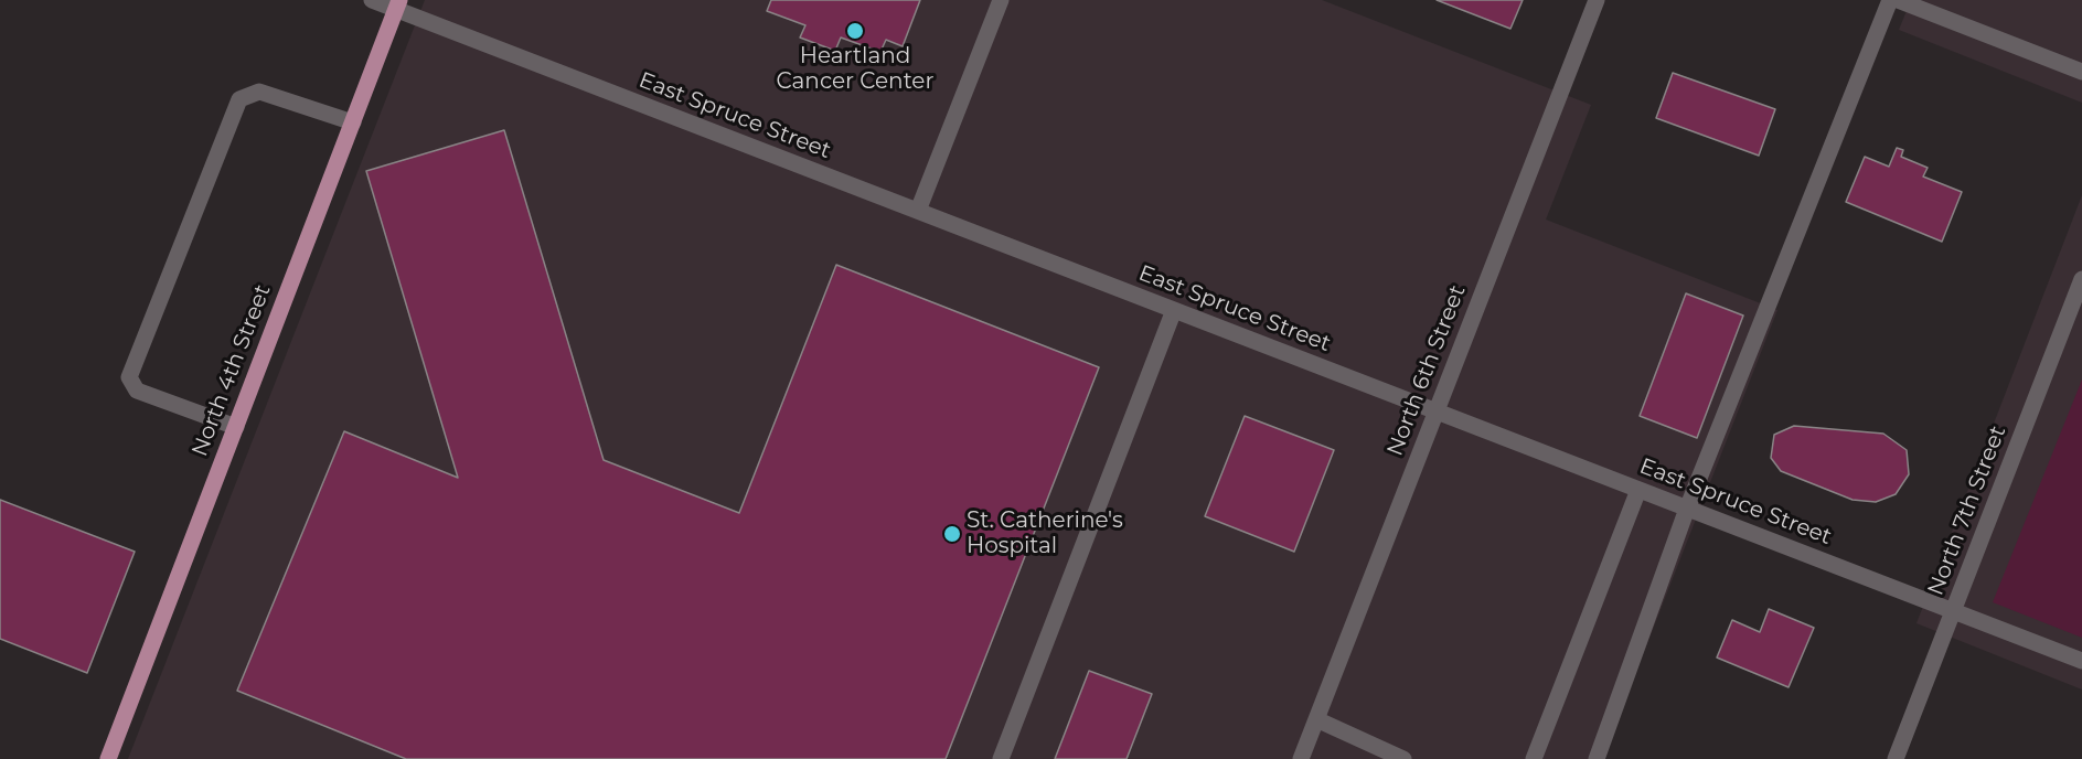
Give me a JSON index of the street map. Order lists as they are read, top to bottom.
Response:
{
  "streets": {
    "main road": ["North 4th Street"],
    "street": ["East Spruce Street", "North 6th Street", "North 7th Street"]
  },
  "crossings": [
    ["East Spruce Street", "North 4th Street"],
    ["East Spruce Street", "North 6th Street"],
    ["East Spruce Street", "North 7th Street"]
  ],
  "places": ["Heartland Cancer Center", "St. Catherine's Hospital"]
}
